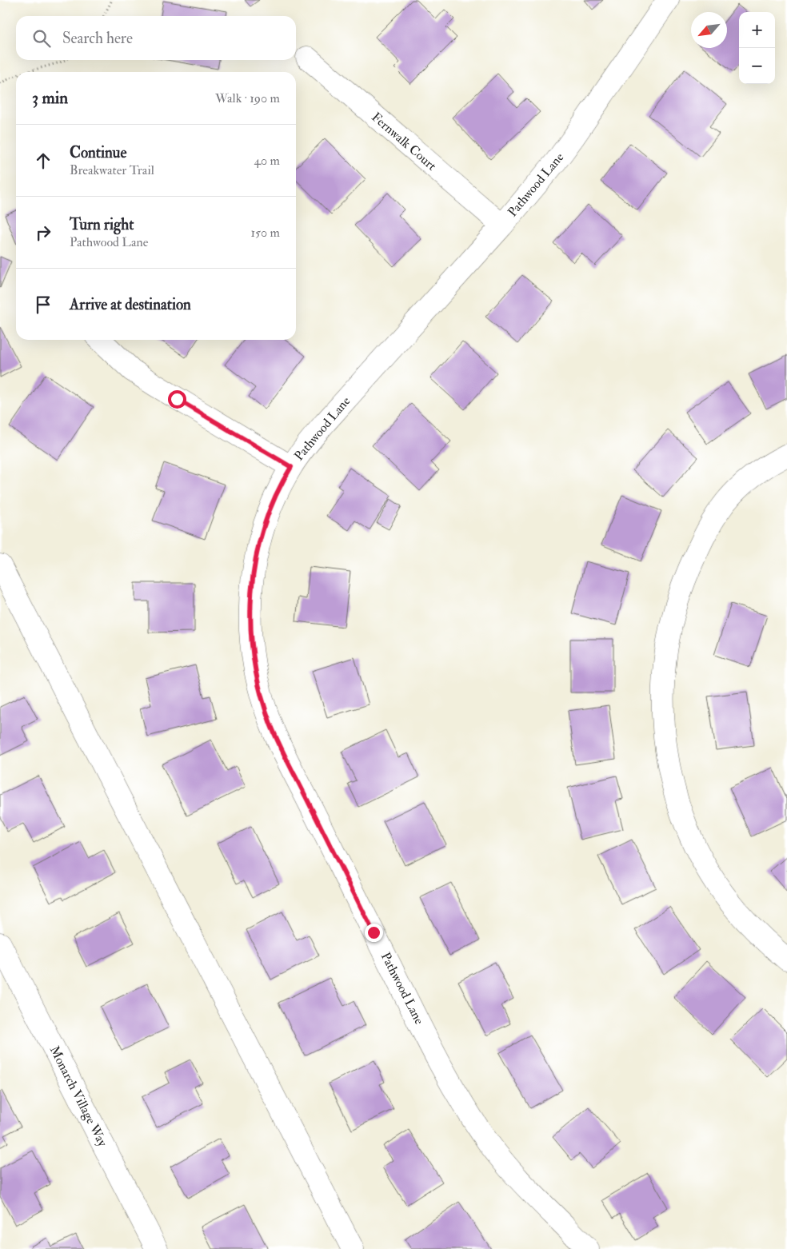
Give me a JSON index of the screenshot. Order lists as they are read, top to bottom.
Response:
{
  "streets": {
    "street": ["Fernwalk Court", "Pathwood Lane", "Monarch Village Way"]
  },
  "crossings": [
    ["Fernwalk Court", "Pathwood Lane"]
  ],
  "north": "bottom left",
  "page": {
    "map_buttons": ["+", "−"],
    "search": "Search here",
    "heading": ["3 min", "Walk · 190 m"],
    "list": [
      ["Continue", "Breakwater Trail", "40 m"],
      ["Turn right", "Pathwood Lane", "150 m"],
      "Arrive at destination"
    ]
  }
}
